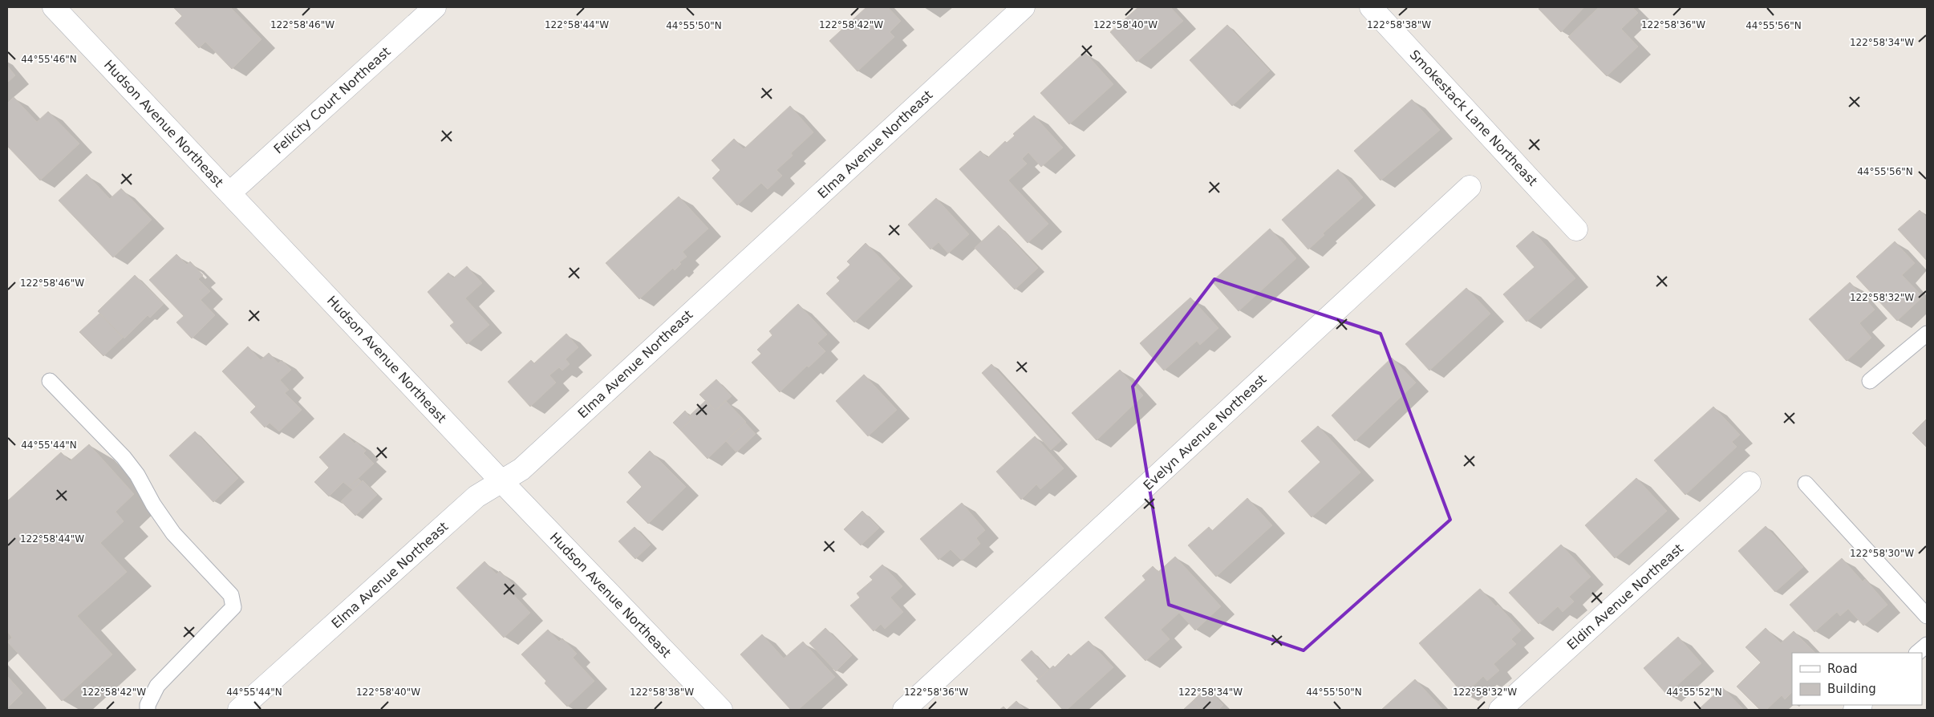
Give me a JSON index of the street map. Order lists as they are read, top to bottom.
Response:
{
  "streets": {
    "street": [
      "Felicity Court Northeast",
      "Smokestack Lane Northeast",
      "Hudson Avenue Northeast",
      "Elma Avenue Northeast",
      "Evelyn Avenue Northeast",
      "Eldin Avenue Northeast"
    ]
  },
  "crossings": [
    ["Felicity Court Northeast", "Hudson Avenue Northeast"],
    ["Hudson Avenue Northeast", "Elma Avenue Northeast"]
  ],
  "legend": ["Road", "Building"],
  "coordinates": [
    "122°58'46\"W",
    "122°58'44\"W",
    "122°58'42\"W",
    "122°58'40\"W",
    "122°58'38\"W",
    "122°58'36\"W",
    "44°55'56\"N",
    "44°55'50\"N",
    "122°58'34\"W",
    "44°55'46\"N",
    "122°58'32\"W",
    "44°55'44\"N",
    "122°58'30\"W",
    "44°55'52\"N"
  ]
}
